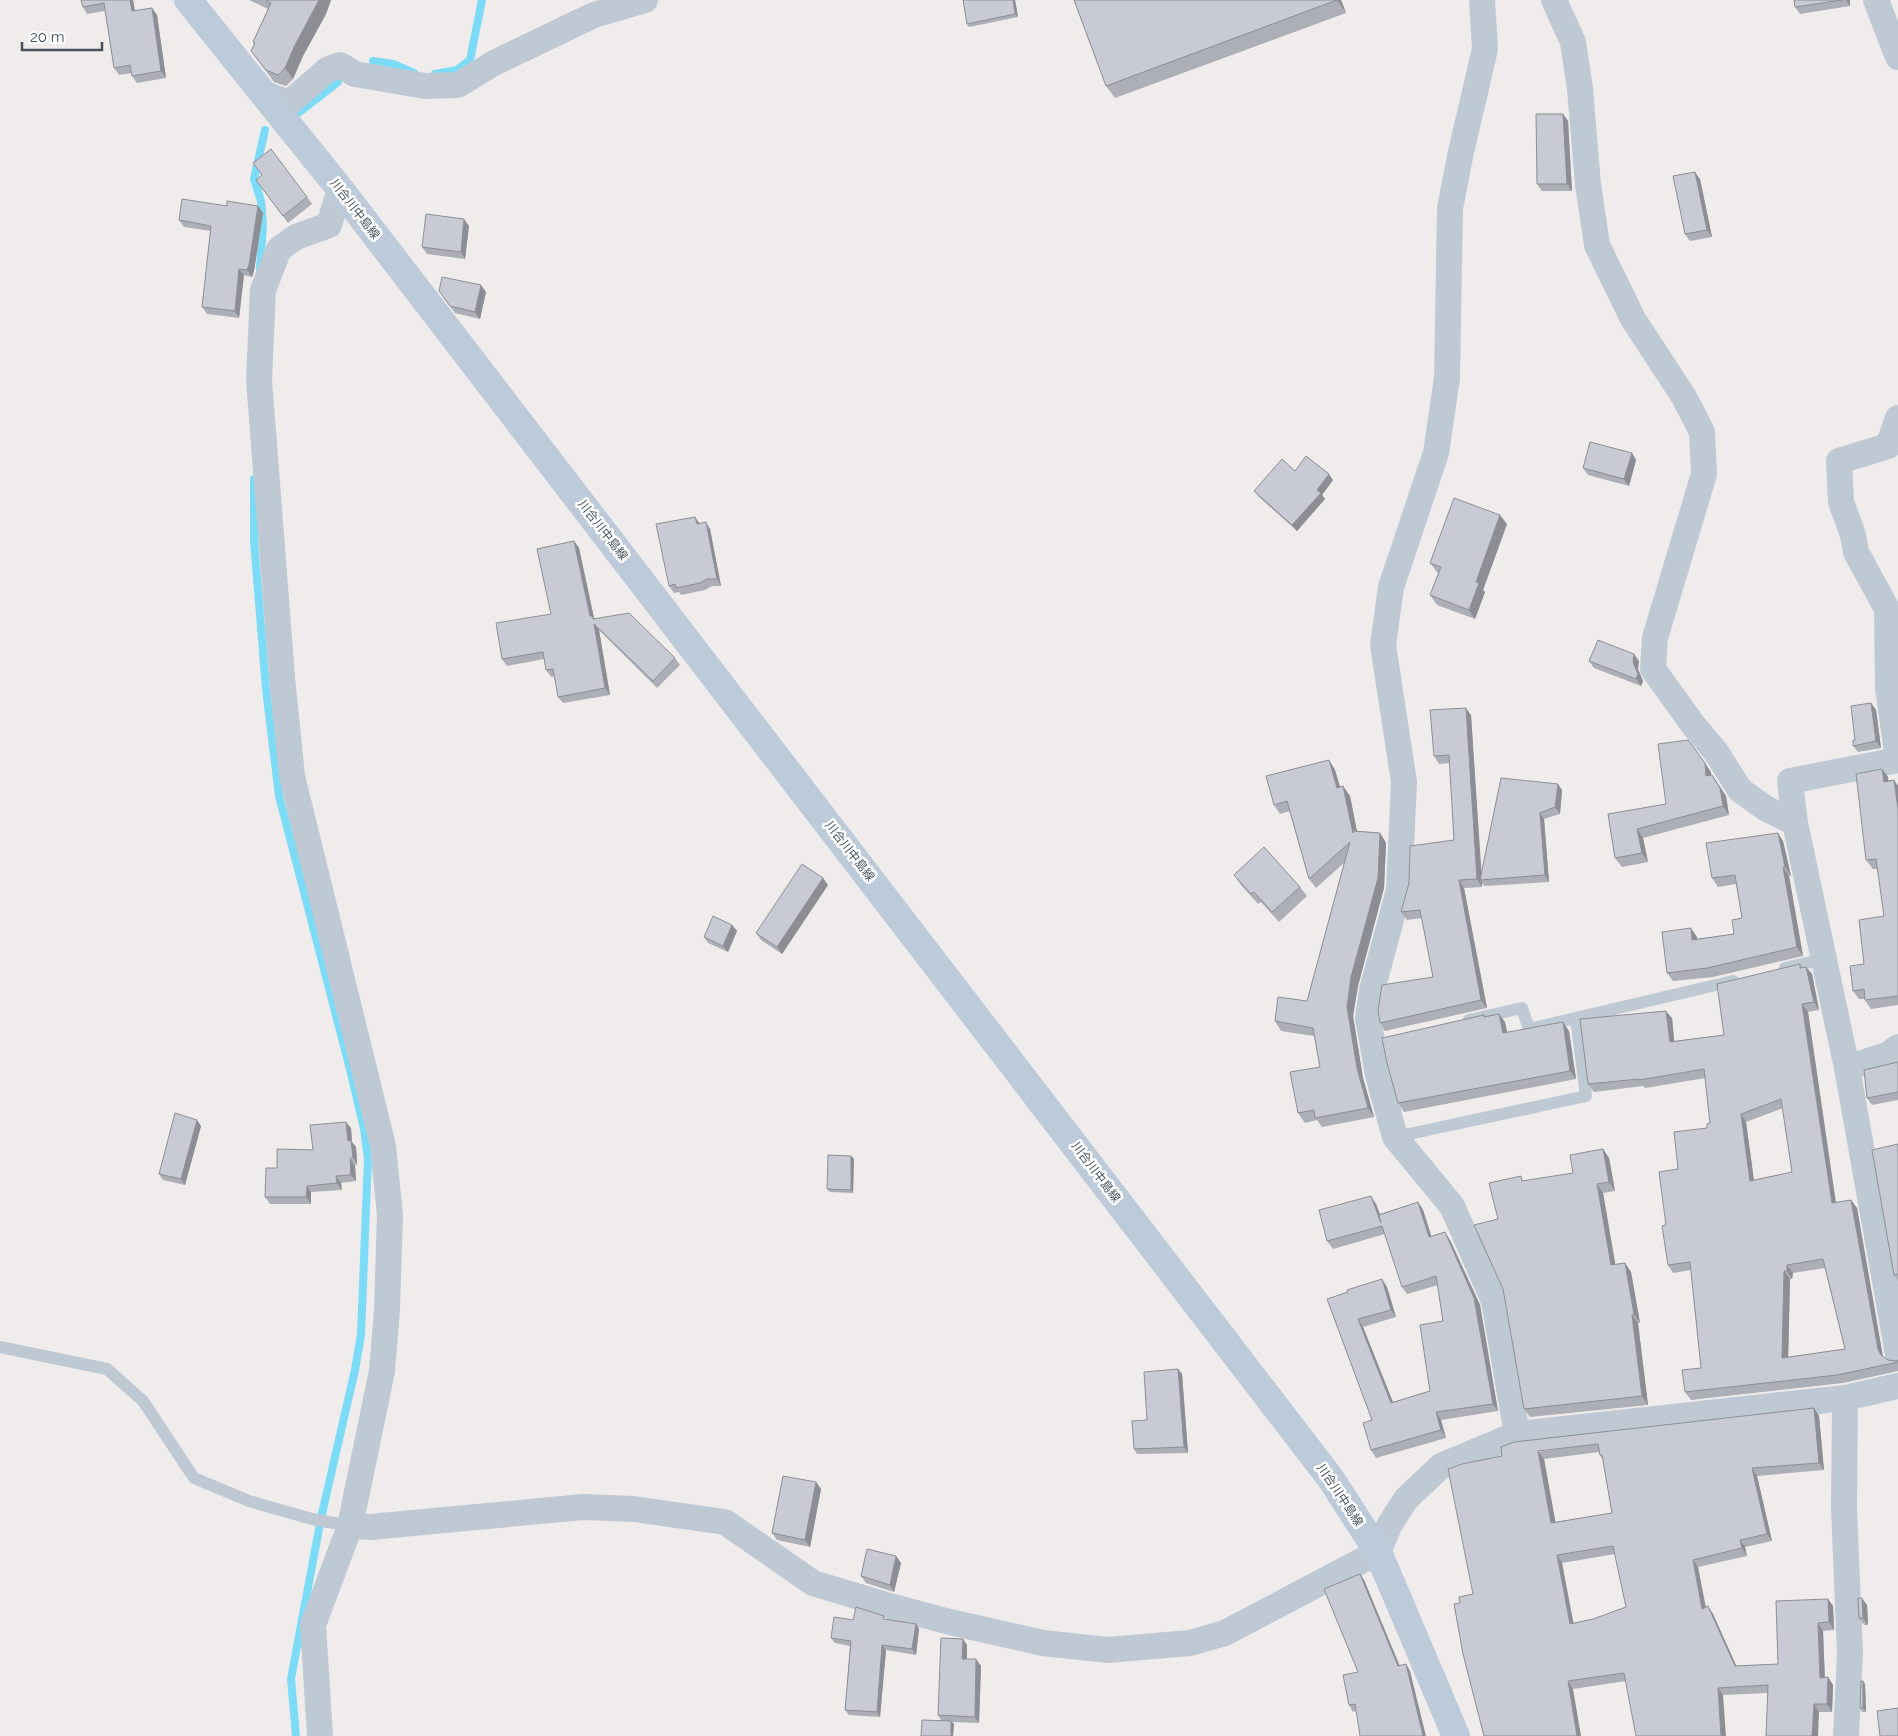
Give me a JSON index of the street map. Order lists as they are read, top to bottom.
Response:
{
  "streets": {
    "main road": ["川合川中島線"]
  },
  "scale_bar": "20 m"
}
